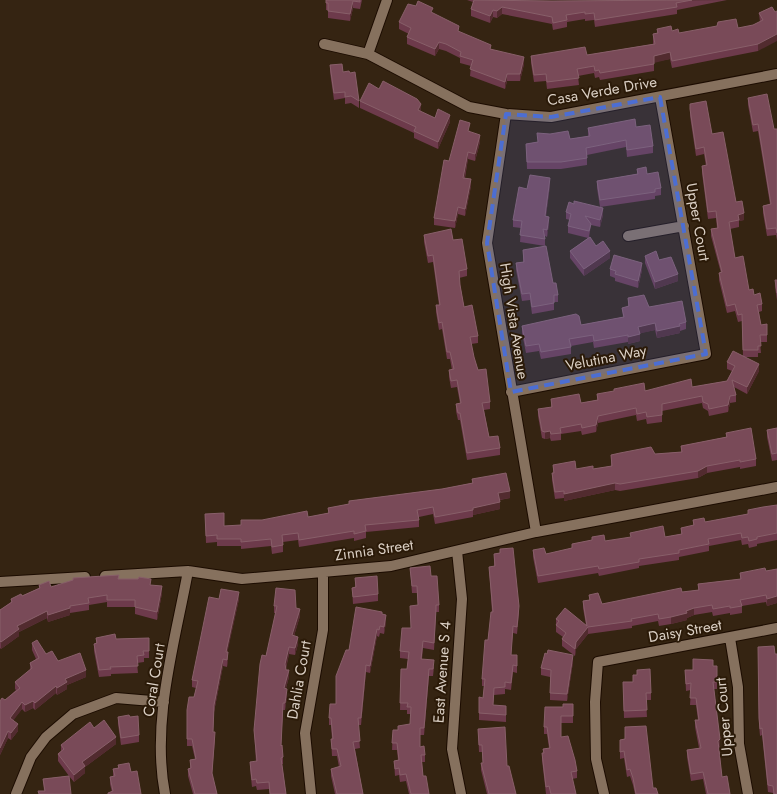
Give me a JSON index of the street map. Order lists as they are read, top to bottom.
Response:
{
  "streets": {
    "street": [
      "Casa Verde Drive",
      "Upper Court",
      "High Vista Avenue",
      "Velutina Way",
      "Zinnia Street",
      "Daisy Street",
      "East Avenue S 4",
      "Coral Court",
      "Dahlia Court"
    ]
  },
  "crossings": [
    ["Casa Verde Drive", "Upper Court"],
    ["Casa Verde Drive", "High Vista Avenue"],
    ["Upper Court", "Velutina Way"],
    ["Upper Court", "Daisy Street"],
    ["High Vista Avenue", "Velutina Way"],
    ["High Vista Avenue", "Zinnia Street"],
    ["Zinnia Street", "East Avenue S 4"],
    ["Zinnia Street", "Coral Court"],
    ["Zinnia Street", "Dahlia Court"]
  ]
}
